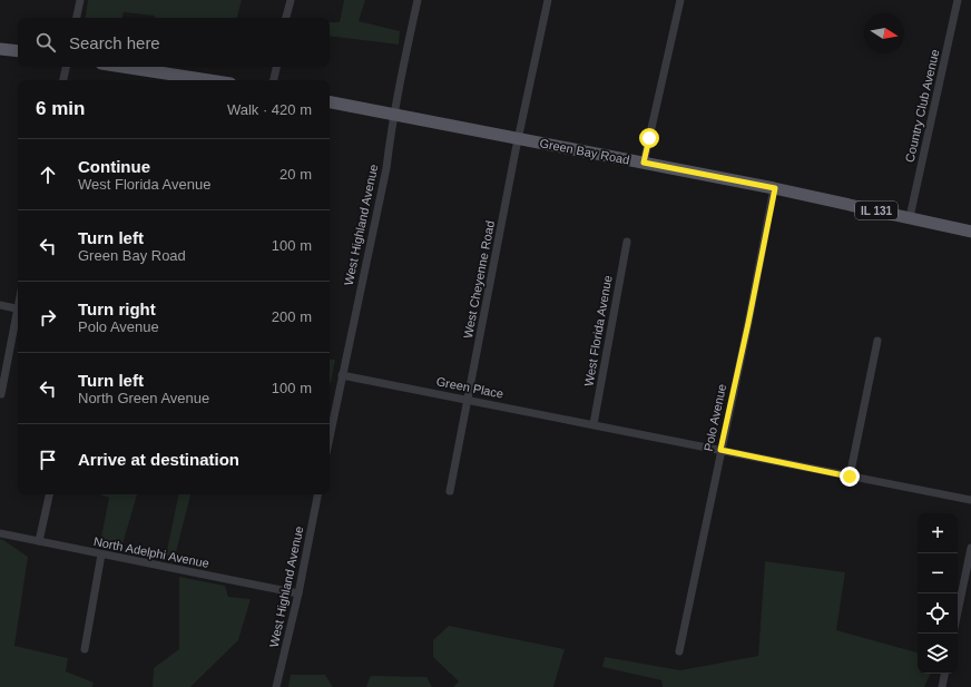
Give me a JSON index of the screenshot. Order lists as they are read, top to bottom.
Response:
{
  "streets": {
    "main road": ["Green Bay Road", "IL 131"],
    "street": [
      "Country Club Avenue",
      "West Highland Avenue",
      "West Cheyenne Road",
      "West Florida Avenue",
      "Green Place",
      "Polo Avenue",
      "North Adelphi Avenue"
    ]
  },
  "crossings": [
    ["Country Club Avenue", "IL 131"],
    ["Green Bay Road", "IL 131"],
    ["Green Bay Road", "West Highland Avenue"],
    ["Green Bay Road", "West Cheyenne Road"],
    ["Green Bay Road", "Polo Avenue"],
    ["IL 131", "West Highland Avenue"],
    ["IL 131", "Polo Avenue"],
    ["West Highland Avenue", "Green Place"],
    ["West Highland Avenue", "North Adelphi Avenue"],
    ["West Cheyenne Road", "Green Place"],
    ["West Florida Avenue", "Green Place"],
    ["Green Place", "Polo Avenue"]
  ],
  "north": "right",
  "page": {
    "search": "Search here",
    "heading": ["6 min", "Walk · 420 m"],
    "list": [
      ["Continue", "West Florida Avenue", "20 m"],
      ["Turn left", "Green Bay Road", "100 m"],
      ["Turn right", "Polo Avenue", "200 m"],
      ["Turn left", "North Green Avenue", "100 m"],
      "Arrive at destination"
    ],
    "map_buttons": ["+", "−"]
  }
}
